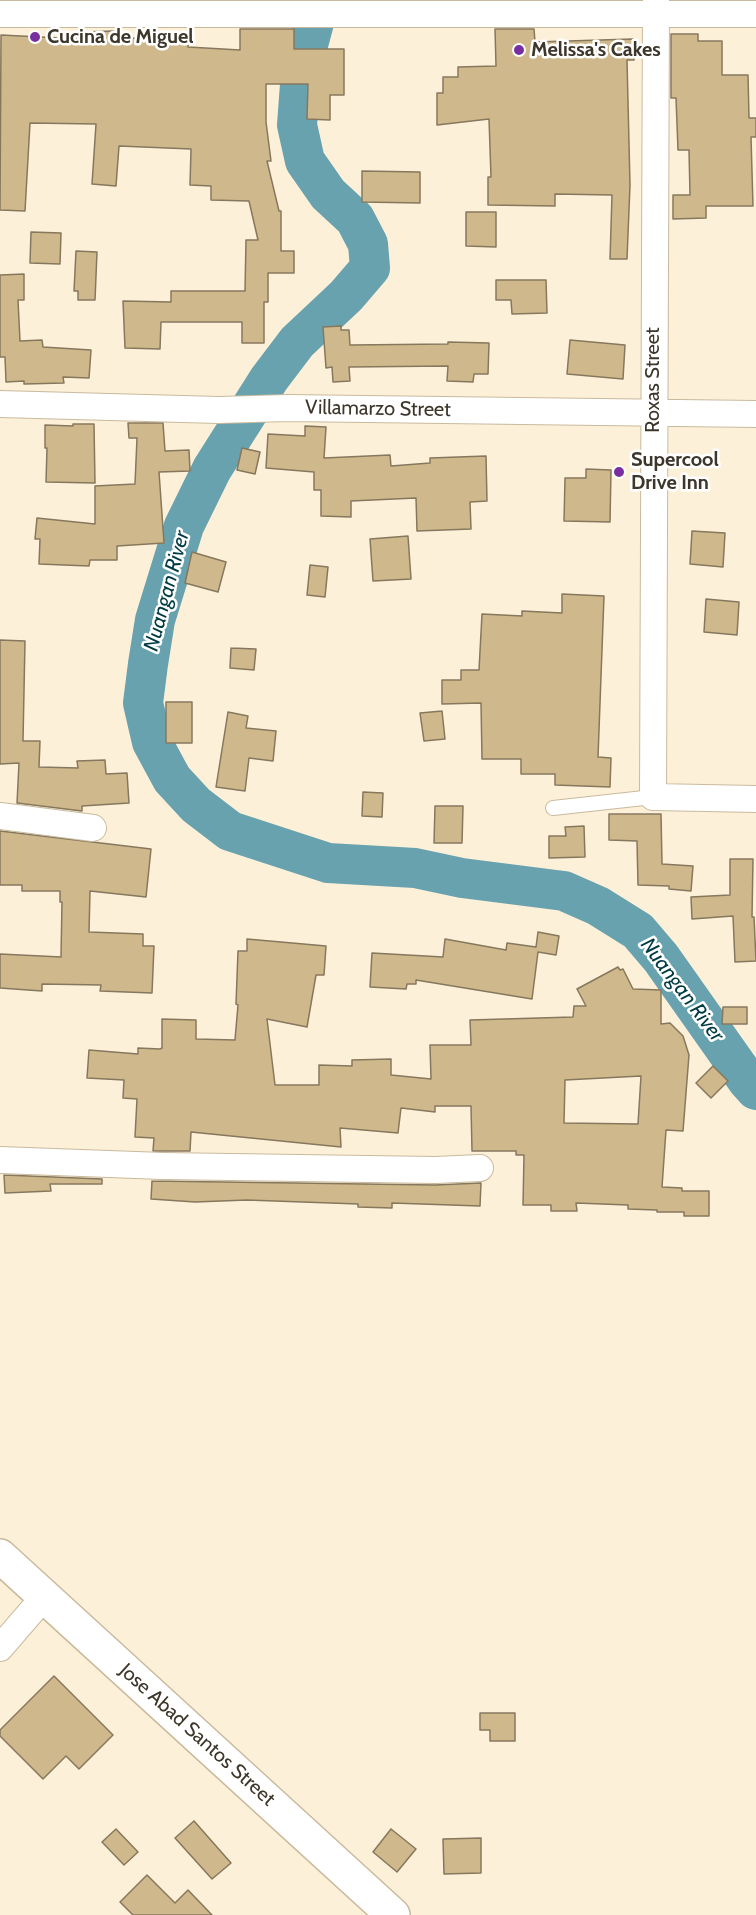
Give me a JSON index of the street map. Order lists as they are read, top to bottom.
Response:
{
  "streets": {
    "main road": ["Jose Abad Santos Street"],
    "street": ["Roxas Street", "Villamarzo Street"]
  },
  "crossings": [
    ["Roxas Street", "Villamarzo Street"]
  ],
  "water": ["Nuangan River"],
  "places": ["Cucina de Miguel", "Melissa's Cakes", "Supercool Drive Inn"]
}
